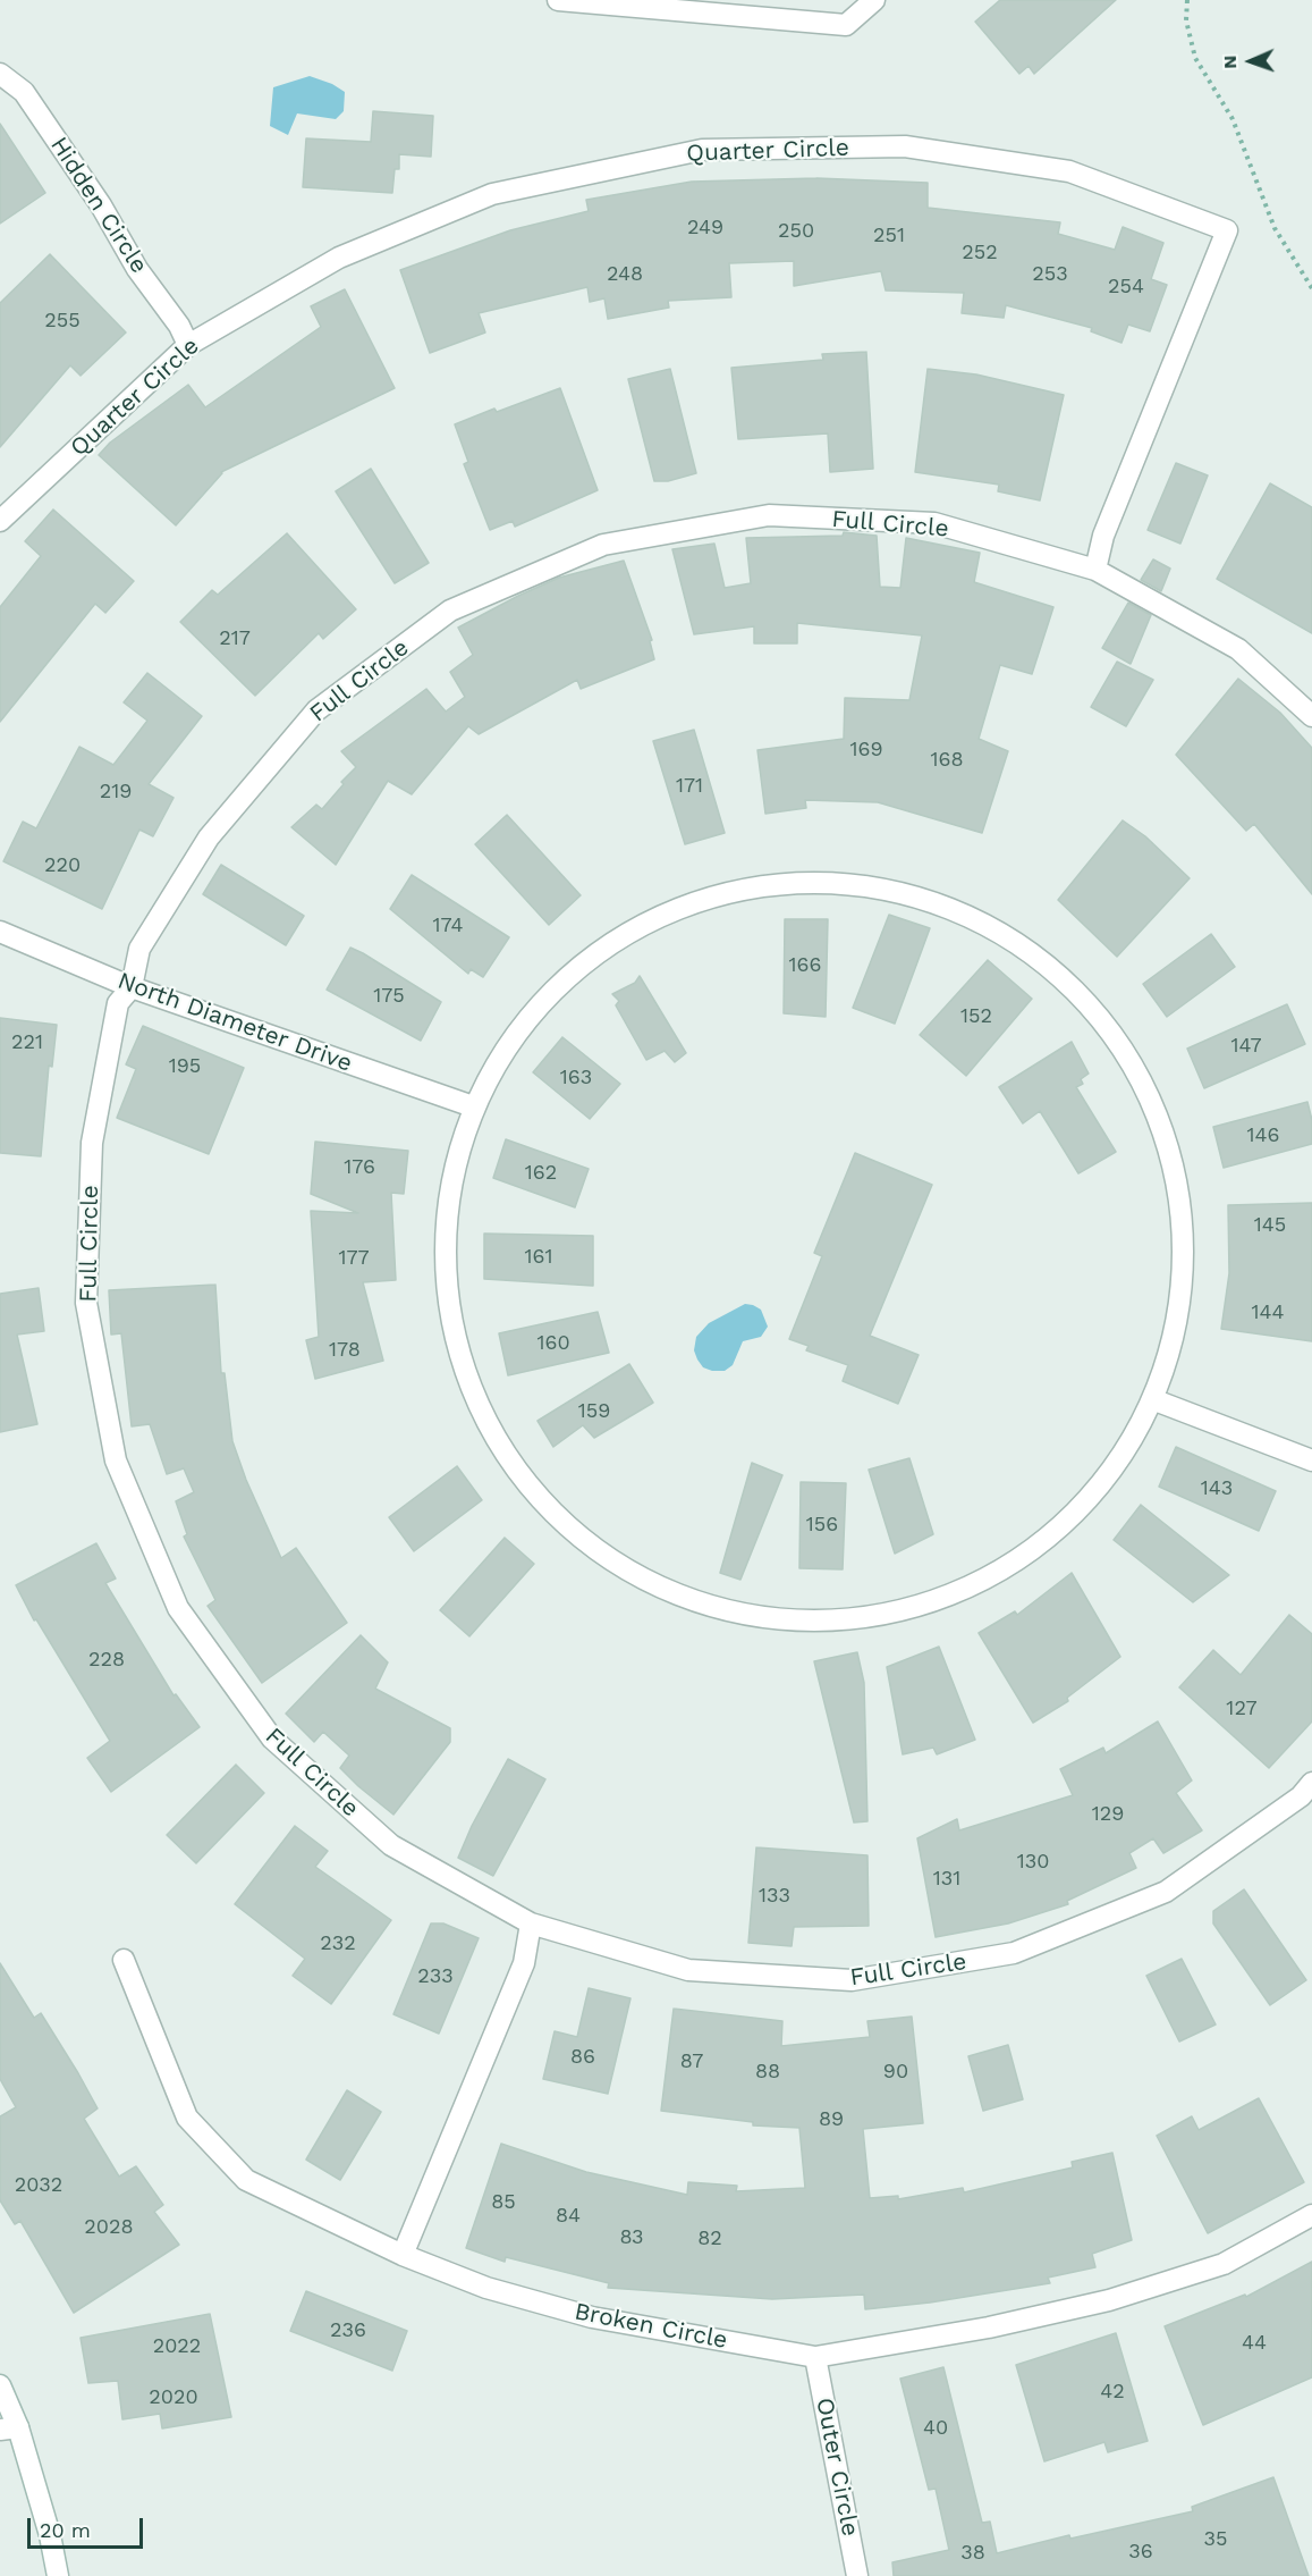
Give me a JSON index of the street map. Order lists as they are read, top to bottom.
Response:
{
  "streets": {
    "street": [
      "Quarter Circle",
      "Hidden Circle",
      "Full Circle",
      "North Diameter Drive",
      "Broken Circle",
      "Outer Circle"
    ]
  },
  "crossings": [
    ["Quarter Circle", "Hidden Circle"],
    ["Quarter Circle", "Full Circle"],
    ["Full Circle", "North Diameter Drive"],
    ["Broken Circle", "Outer Circle"]
  ],
  "house_numbers": [
    "249",
    "250",
    "251",
    "252",
    "248",
    "253",
    "254",
    "255",
    "217",
    "169",
    "168",
    "171",
    "219",
    "220",
    "174",
    "166",
    "175",
    "152",
    "221",
    "147",
    "195",
    "163",
    "146",
    "176",
    "162",
    "145",
    "161",
    "177",
    "144",
    "160",
    "178",
    "159",
    "143",
    "156",
    "228",
    "127",
    "129",
    "130",
    "131",
    "133",
    "232",
    "233",
    "86",
    "87",
    "88",
    "90",
    "89",
    "2032",
    "85",
    "84",
    "2028",
    "83",
    "82",
    "236",
    "44",
    "2022",
    "42",
    "2020",
    "40",
    "35",
    "36",
    "38"
  ],
  "scale_bar": "20 m",
  "north": "left"
}
